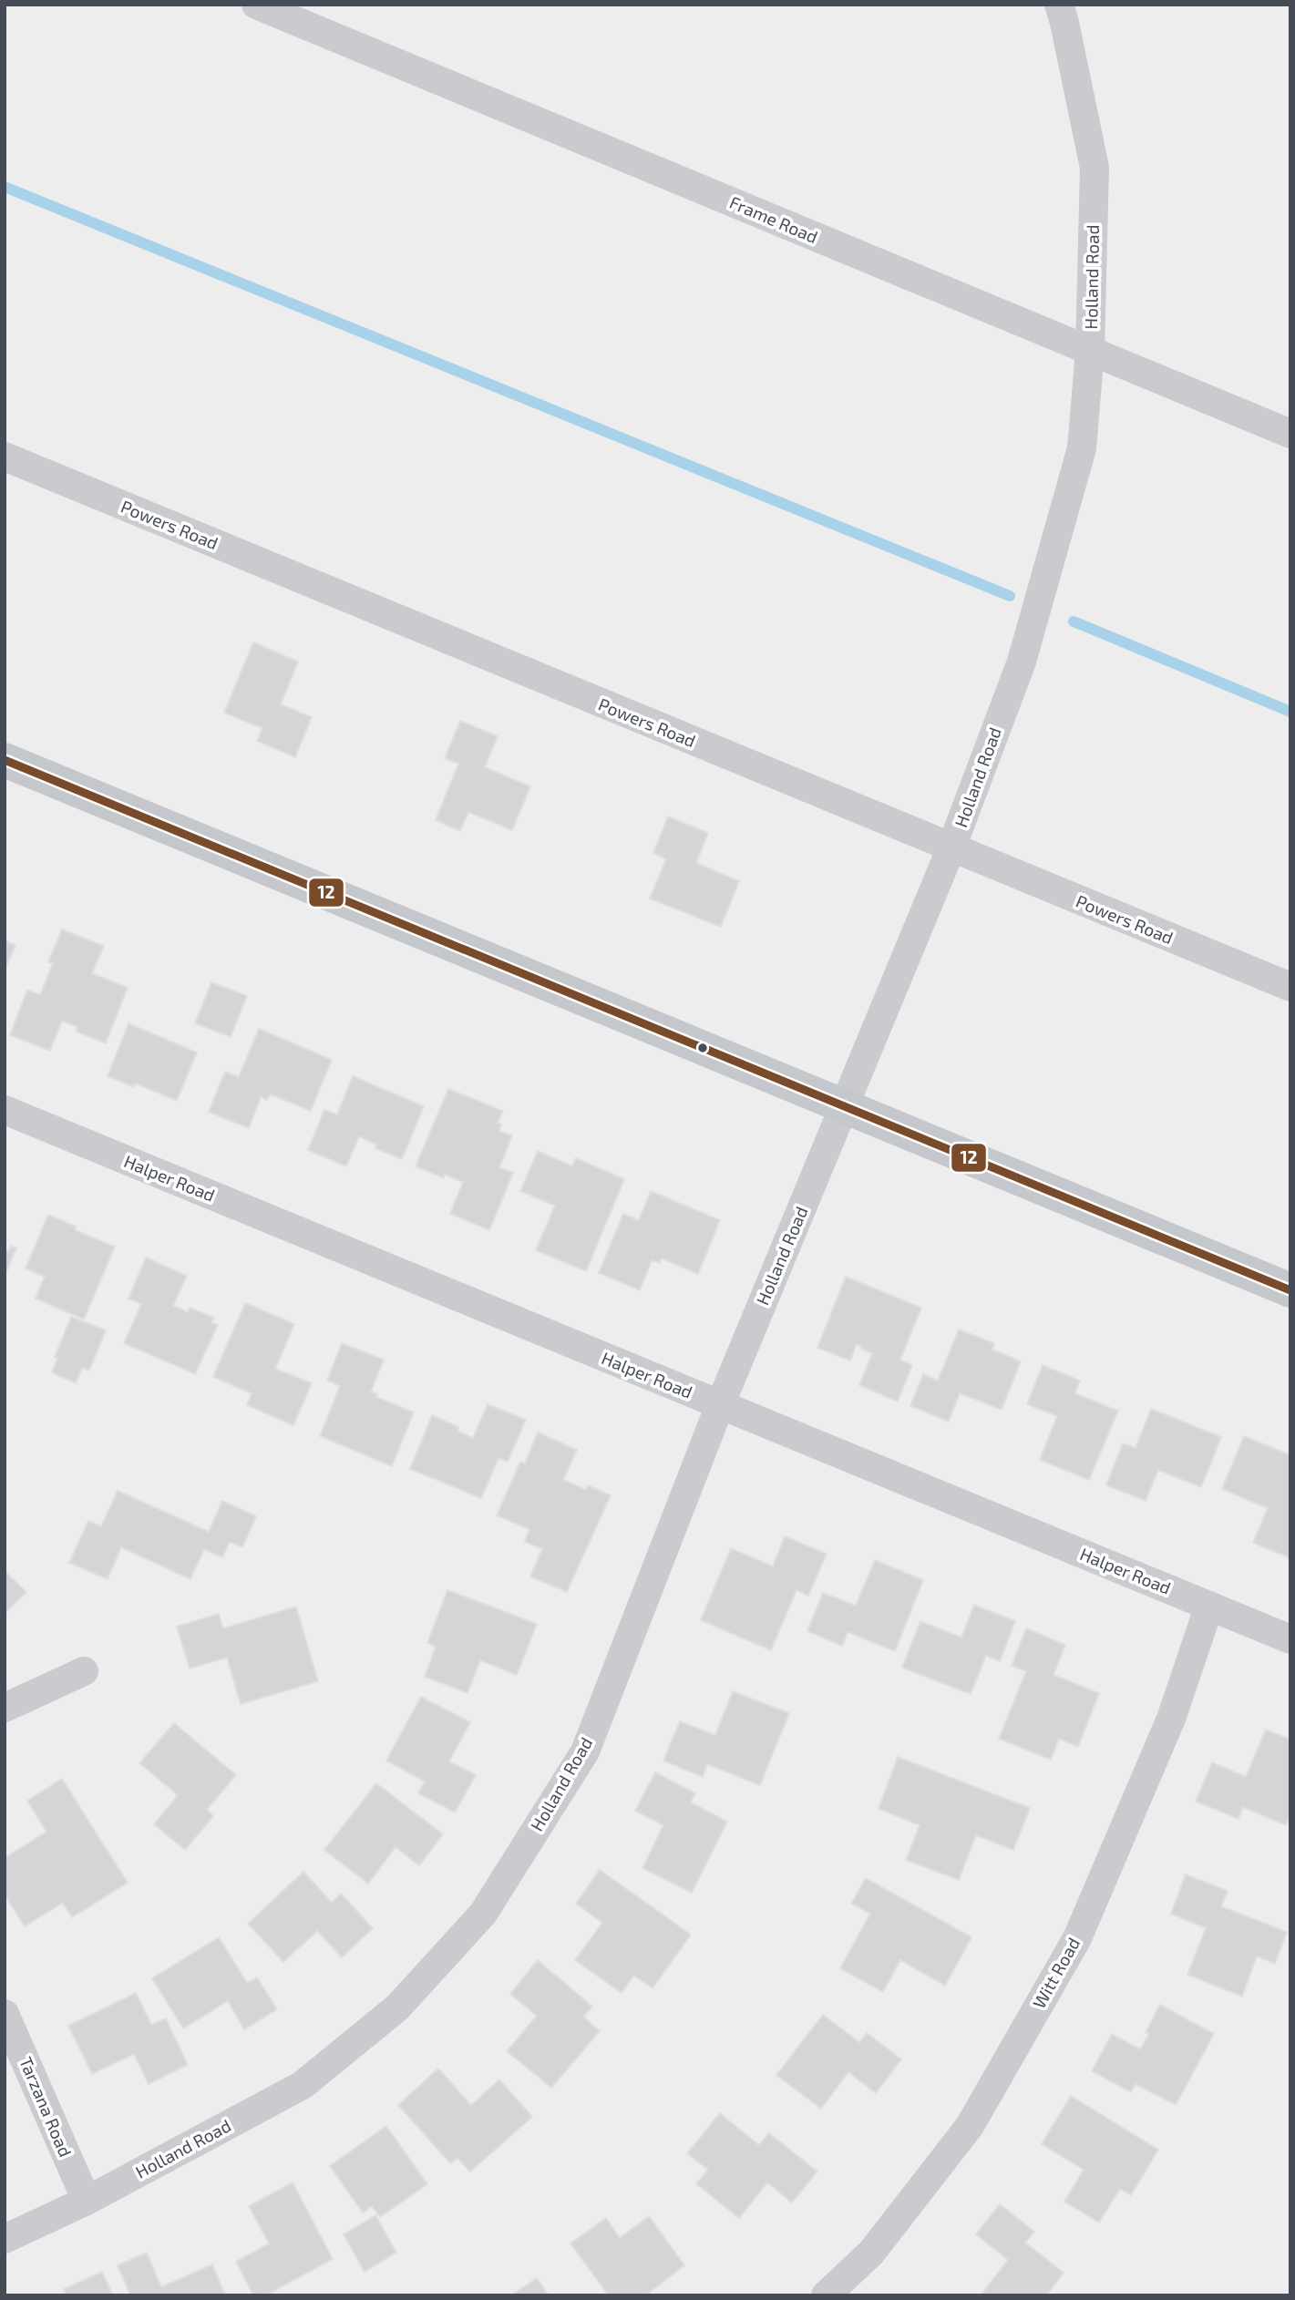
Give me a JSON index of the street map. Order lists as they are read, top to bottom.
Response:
{
  "streets": {
    "street": [
      "Frame Road",
      "Holland Road",
      "Powers Road",
      "Halper Road",
      "Witt Road",
      "Tarzana Road"
    ]
  },
  "crossings": [
    ["Frame Road", "Holland Road"],
    ["Holland Road", "Powers Road"],
    ["Holland Road", "Halper Road"],
    ["Holland Road", "Tarzana Road"],
    ["Halper Road", "Witt Road"]
  ],
  "lines": ["transit line 12"]
}
